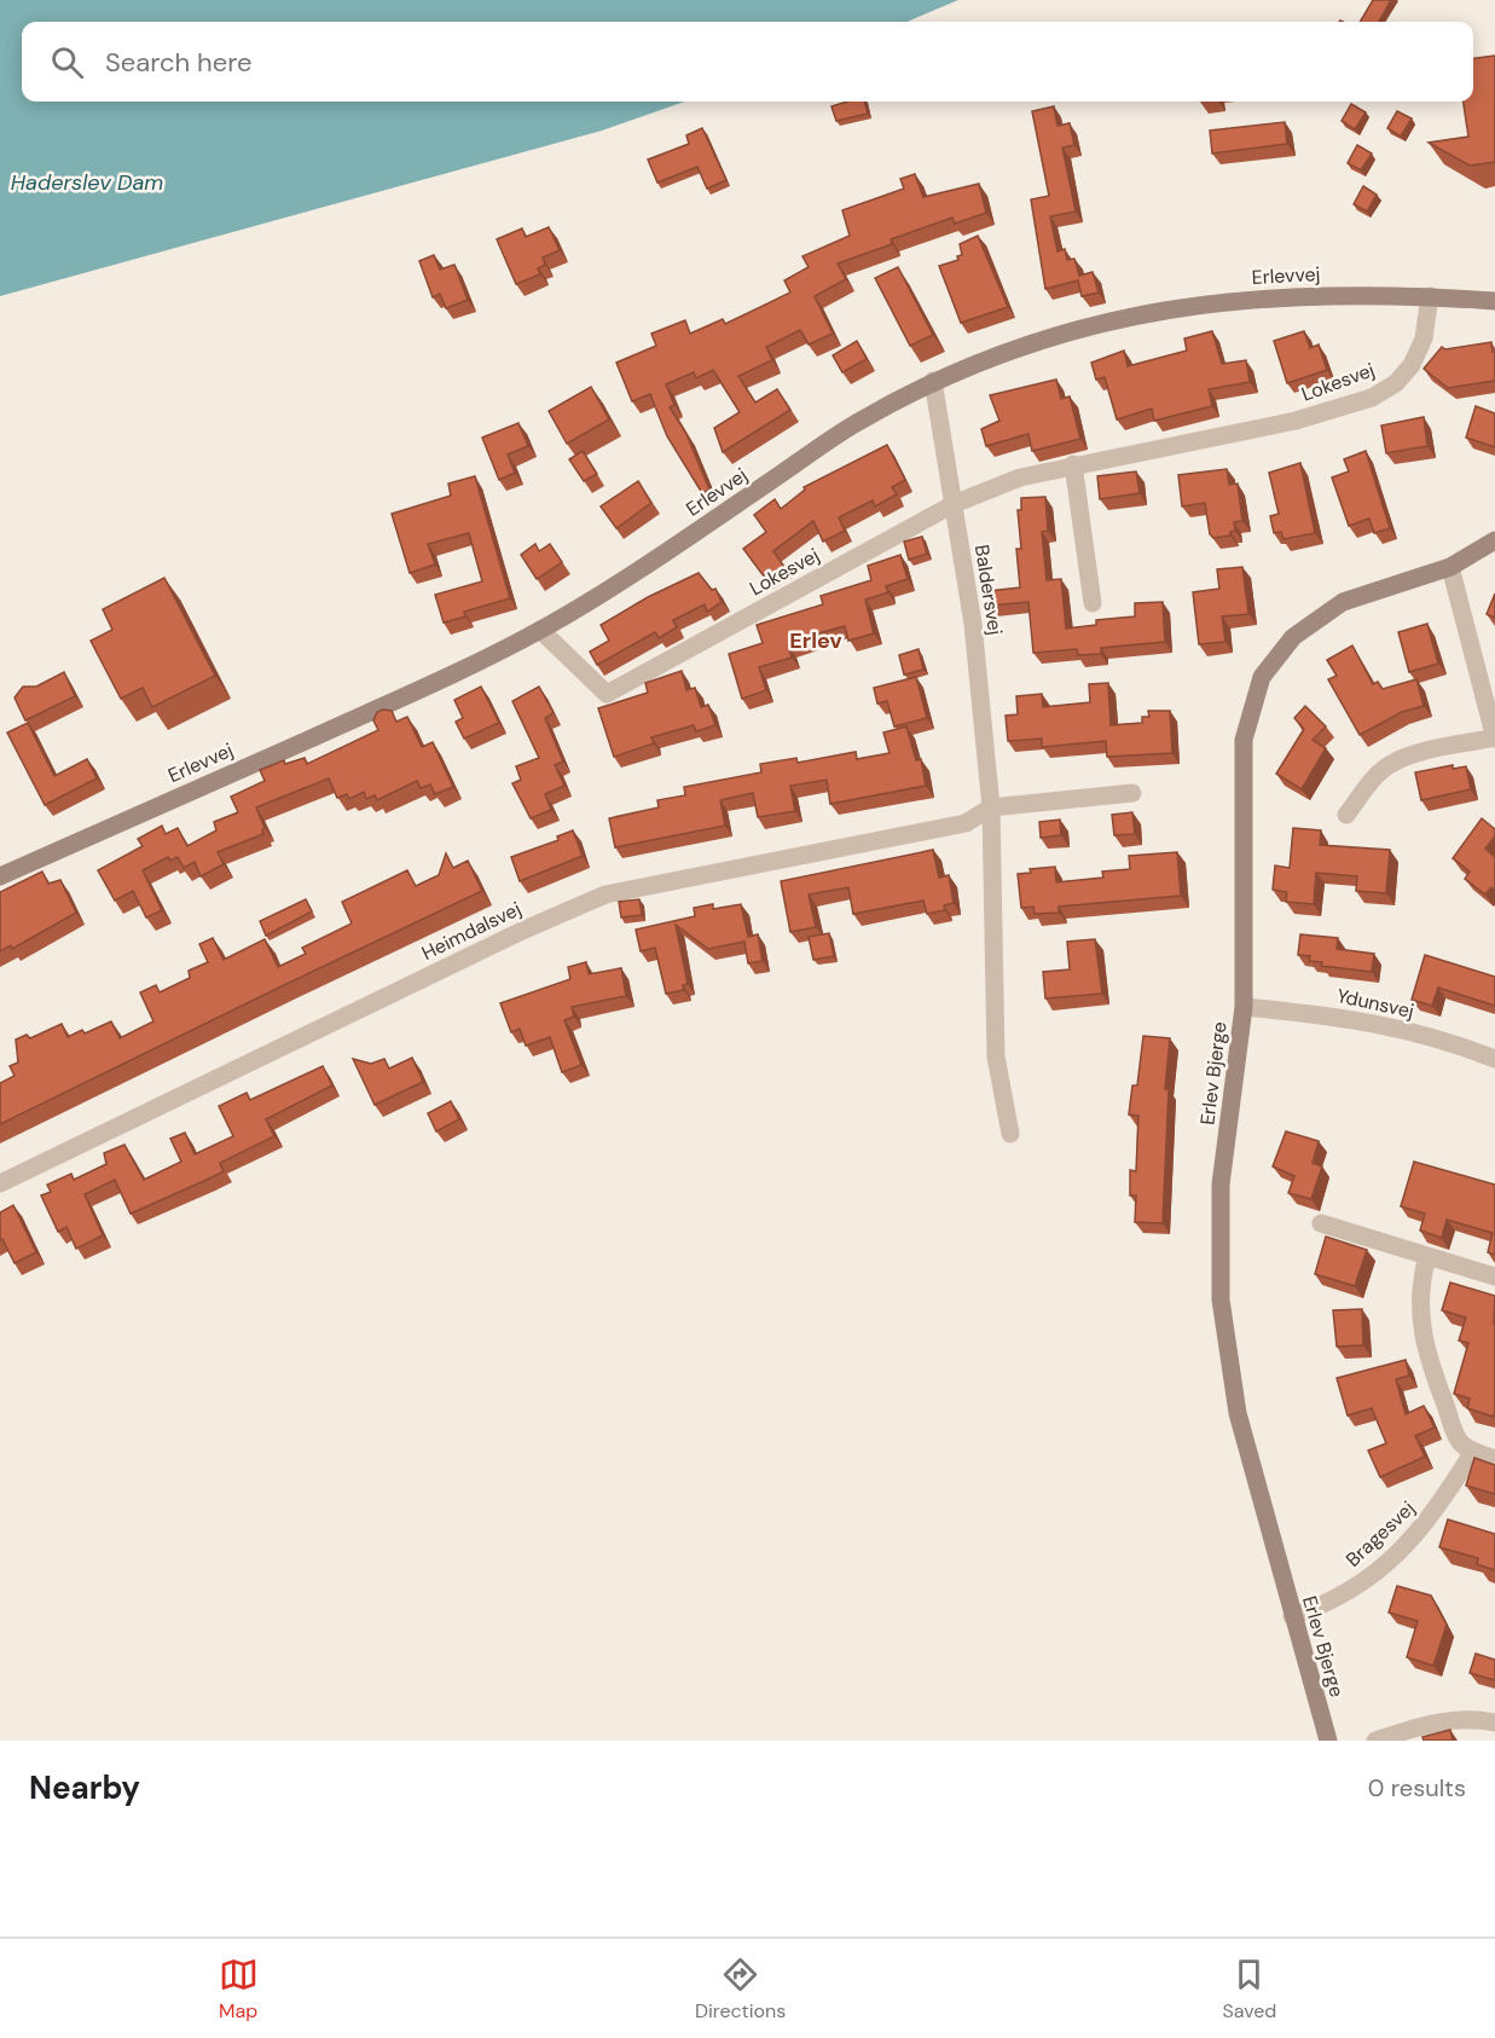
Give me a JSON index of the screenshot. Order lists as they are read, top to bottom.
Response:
{
  "streets": {
    "street": [
      "Erlevvej",
      "Lokesvej",
      "Baldersvej",
      "Heimdalsvej",
      "Ydunsvej",
      "Erlev Bjerge",
      "Bragesvej"
    ]
  },
  "crossings": [
    ["Erlevvej", "Lokesvej"],
    ["Erlevvej", "Baldersvej"],
    ["Lokesvej", "Baldersvej"],
    ["Baldersvej", "Heimdalsvej"],
    ["Ydunsvej", "Erlev Bjerge"],
    ["Erlev Bjerge", "Bragesvej"]
  ],
  "districts": ["Erlev"],
  "water": ["Haderslev Dam"],
  "page": {
    "search": "Search here",
    "heading": ["Nearby", "0 results"],
    "nav": ["Map", "Directions", "Saved"]
  }
}
